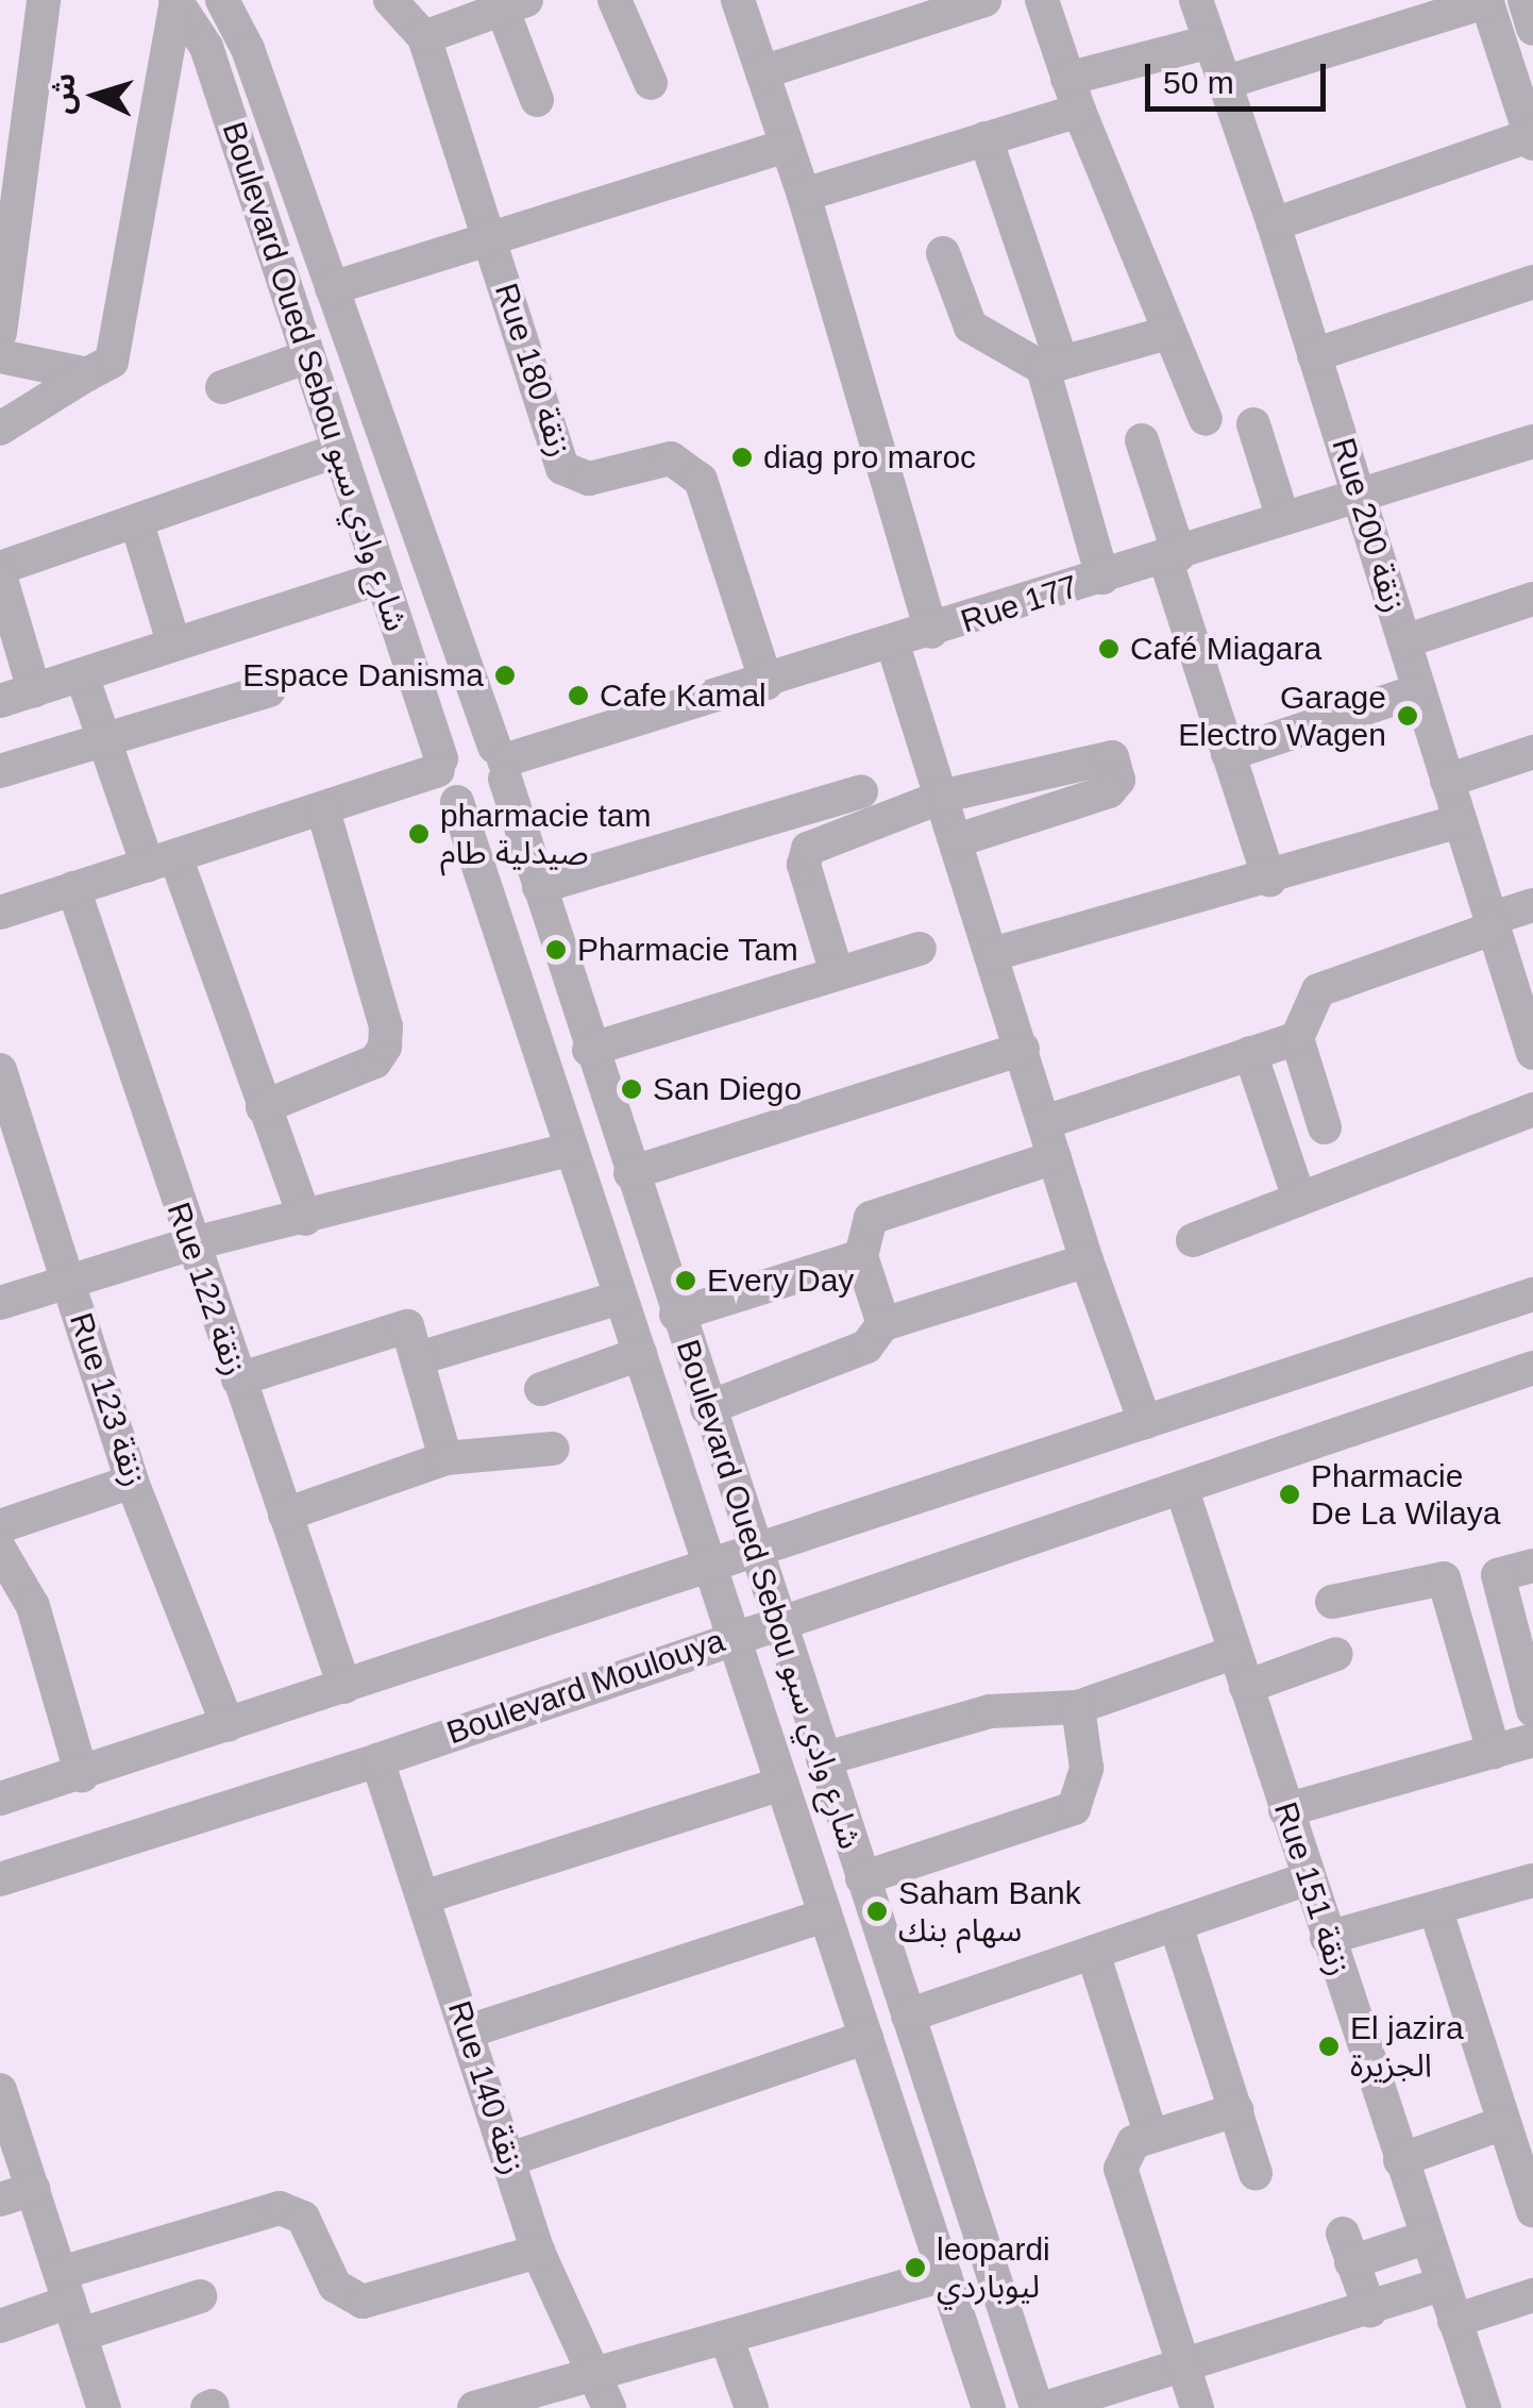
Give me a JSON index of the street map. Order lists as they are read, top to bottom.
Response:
{
  "streets": {
    "street": [
      "Rue 180 زنقة",
      "Boulevard Oued Sebou شارع وادي سبو",
      "Rue 200 زنقة",
      "Rue 177",
      "Rue 122 زنقة",
      "Rue 123 زنقة",
      "Boulevard Moulouya",
      "Rue 151 زنقة",
      "Rue 140 زنقة"
    ]
  },
  "crossings": [
    ["Rue 180 زنقة", "Rue 177"],
    ["Boulevard Oued Sebou شارع وادي سبو", "Rue 177"],
    ["Boulevard Oued Sebou شارع وادي سبو", "Boulevard Moulouya"],
    ["Rue 200 زنقة", "Rue 177"],
    ["Boulevard Moulouya", "Rue 151 زنقة"],
    ["Boulevard Moulouya", "Rue 140 زنقة"]
  ],
  "places": [
    "diag pro maroc",
    "Café Miagara",
    "Espace Danisma",
    "Cafe Kamal",
    "Garage Electro Wagen",
    "pharmacie tam صيدلية طام",
    "Pharmacie Tam",
    "San Diego",
    "Every Day",
    "Pharmacie De La Wilaya",
    "Saham Bank سهام بنك",
    "El jazira الجزيرة",
    "leopardi ليوباردي"
  ],
  "scale_bar": "50 m",
  "north": "left"
}
